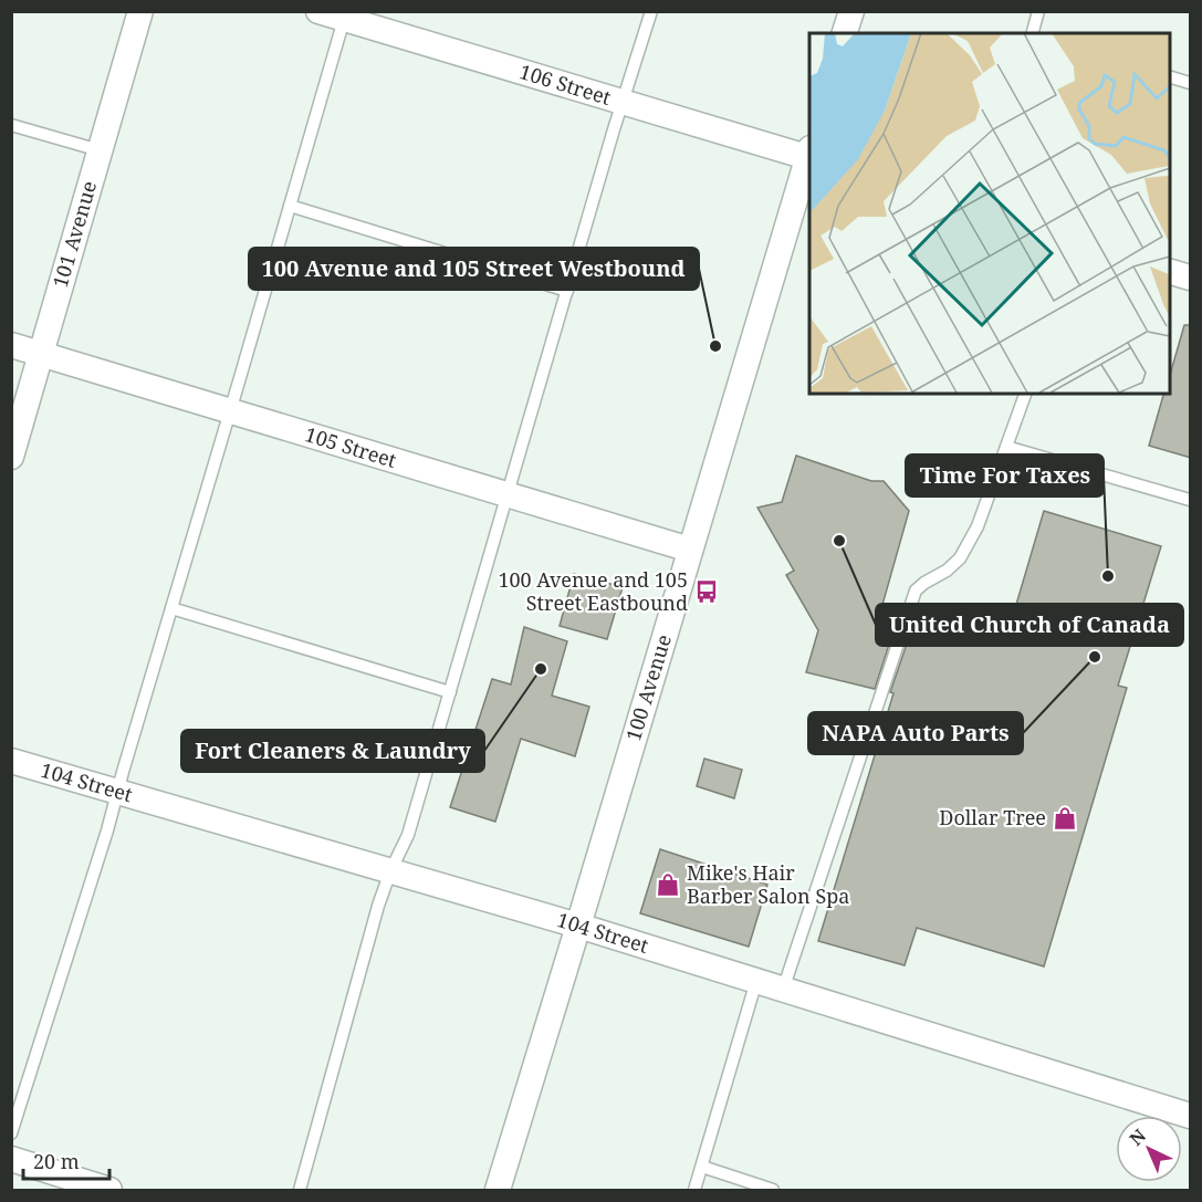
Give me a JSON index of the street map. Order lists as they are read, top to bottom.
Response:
{
  "streets": {
    "street": [
      "106 Street",
      "101 Avenue",
      "105 Street",
      "100 Avenue",
      "104 Street"
    ]
  },
  "crossings": [
    ["106 Street", "100 Avenue"],
    ["101 Avenue", "105 Street"],
    ["105 Street", "100 Avenue"],
    ["100 Avenue", "104 Street"]
  ],
  "places": {
    "other": [
      "100 Avenue and 105 Street Westbound",
      "United Church of Canada",
      "Time For Taxes",
      "NAPA Auto Parts",
      "Fort Cleaners & Laundry"
    ],
    "bus stop": ["100 Avenue and 105 Street Eastbound"],
    "shop": ["Dollar Tree", "Mike's Hair Barber Salon Spa"]
  },
  "scale_bar": "20 m",
  "north": "top left"
}
